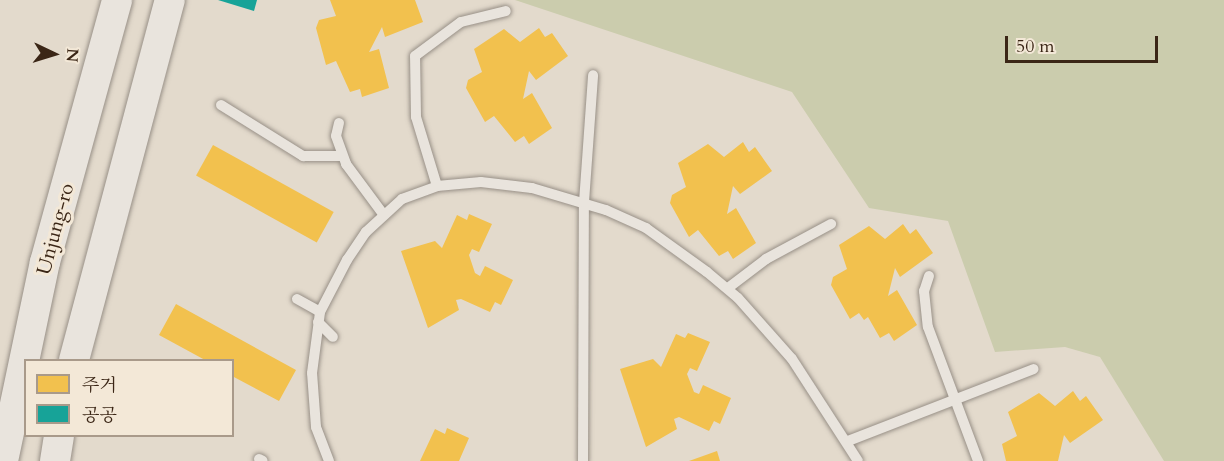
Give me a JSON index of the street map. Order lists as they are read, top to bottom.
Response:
{
  "streets": {
    "main road": ["Unjung-ro"]
  },
  "legend": ["주거", "공공"],
  "scale_bar": "50 m",
  "north": "right"
}
